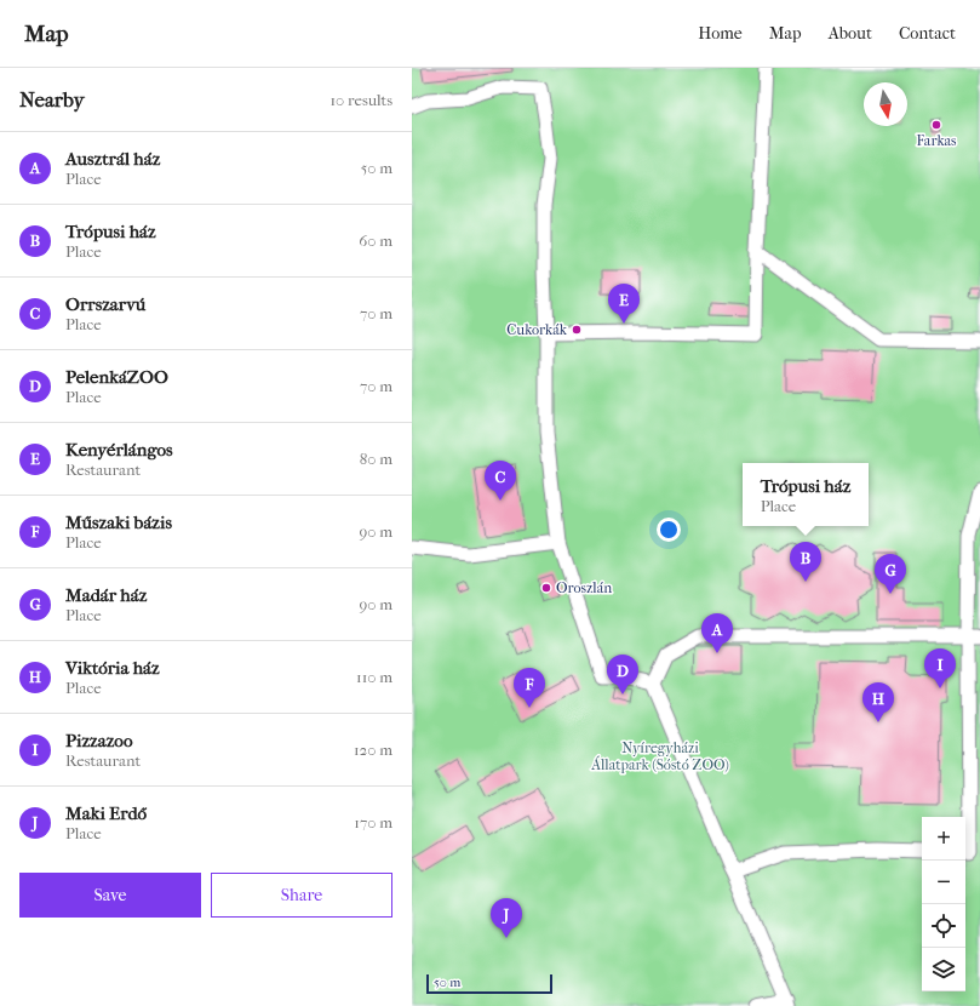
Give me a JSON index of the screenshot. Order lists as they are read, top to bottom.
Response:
{
  "parks": ["Nyíregyházi Állatpark (Sóstó ZOO)"],
  "places": ["Farkas", "Cukorkák", "Oroszlán"],
  "scale_bar": "50 m",
  "north": "bottom",
  "page": {
    "header": "Map",
    "nav": [
      "Home",
      "Map",
      "About",
      "Contact"
    ],
    "heading": ["Nearby", "10 results"],
    "list": [
      {
        "mark": "A",
        "name": "Ausztrál ház",
        "note": "Place",
        "value": "50 m"
      },
      {
        "mark": "B",
        "name": "Trópusi ház",
        "note": "Place",
        "value": "60 m"
      },
      {
        "mark": "C",
        "name": "Orrszarvú",
        "note": "Place",
        "value": "70 m"
      },
      {
        "mark": "D",
        "name": "PelenkáZOO",
        "note": "Place",
        "value": "70 m"
      },
      {
        "mark": "E",
        "name": "Kenyérlángos",
        "note": "Restaurant",
        "value": "80 m"
      },
      {
        "mark": "F",
        "name": "Műszaki bázis",
        "note": "Place",
        "value": "90 m"
      },
      {
        "mark": "G",
        "name": "Madár ház",
        "note": "Place",
        "value": "90 m"
      },
      {
        "mark": "H",
        "name": "Viktória ház",
        "note": "Place",
        "value": "110 m"
      },
      {
        "mark": "I",
        "name": "Pizzazoo",
        "note": "Restaurant",
        "value": "120 m"
      },
      {
        "mark": "J",
        "name": "Maki Erdő",
        "note": "Place",
        "value": "170 m"
      }
    ],
    "pins": [
      "E",
      "C",
      "B",
      "G",
      "A",
      "I",
      "D",
      "F",
      "H",
      "J"
    ],
    "popup": ["Trópusi ház", "Place"],
    "map_buttons": ["+", "−"],
    "buttons": ["Save", "Share"],
    "scale": "50 m"
  }
}
